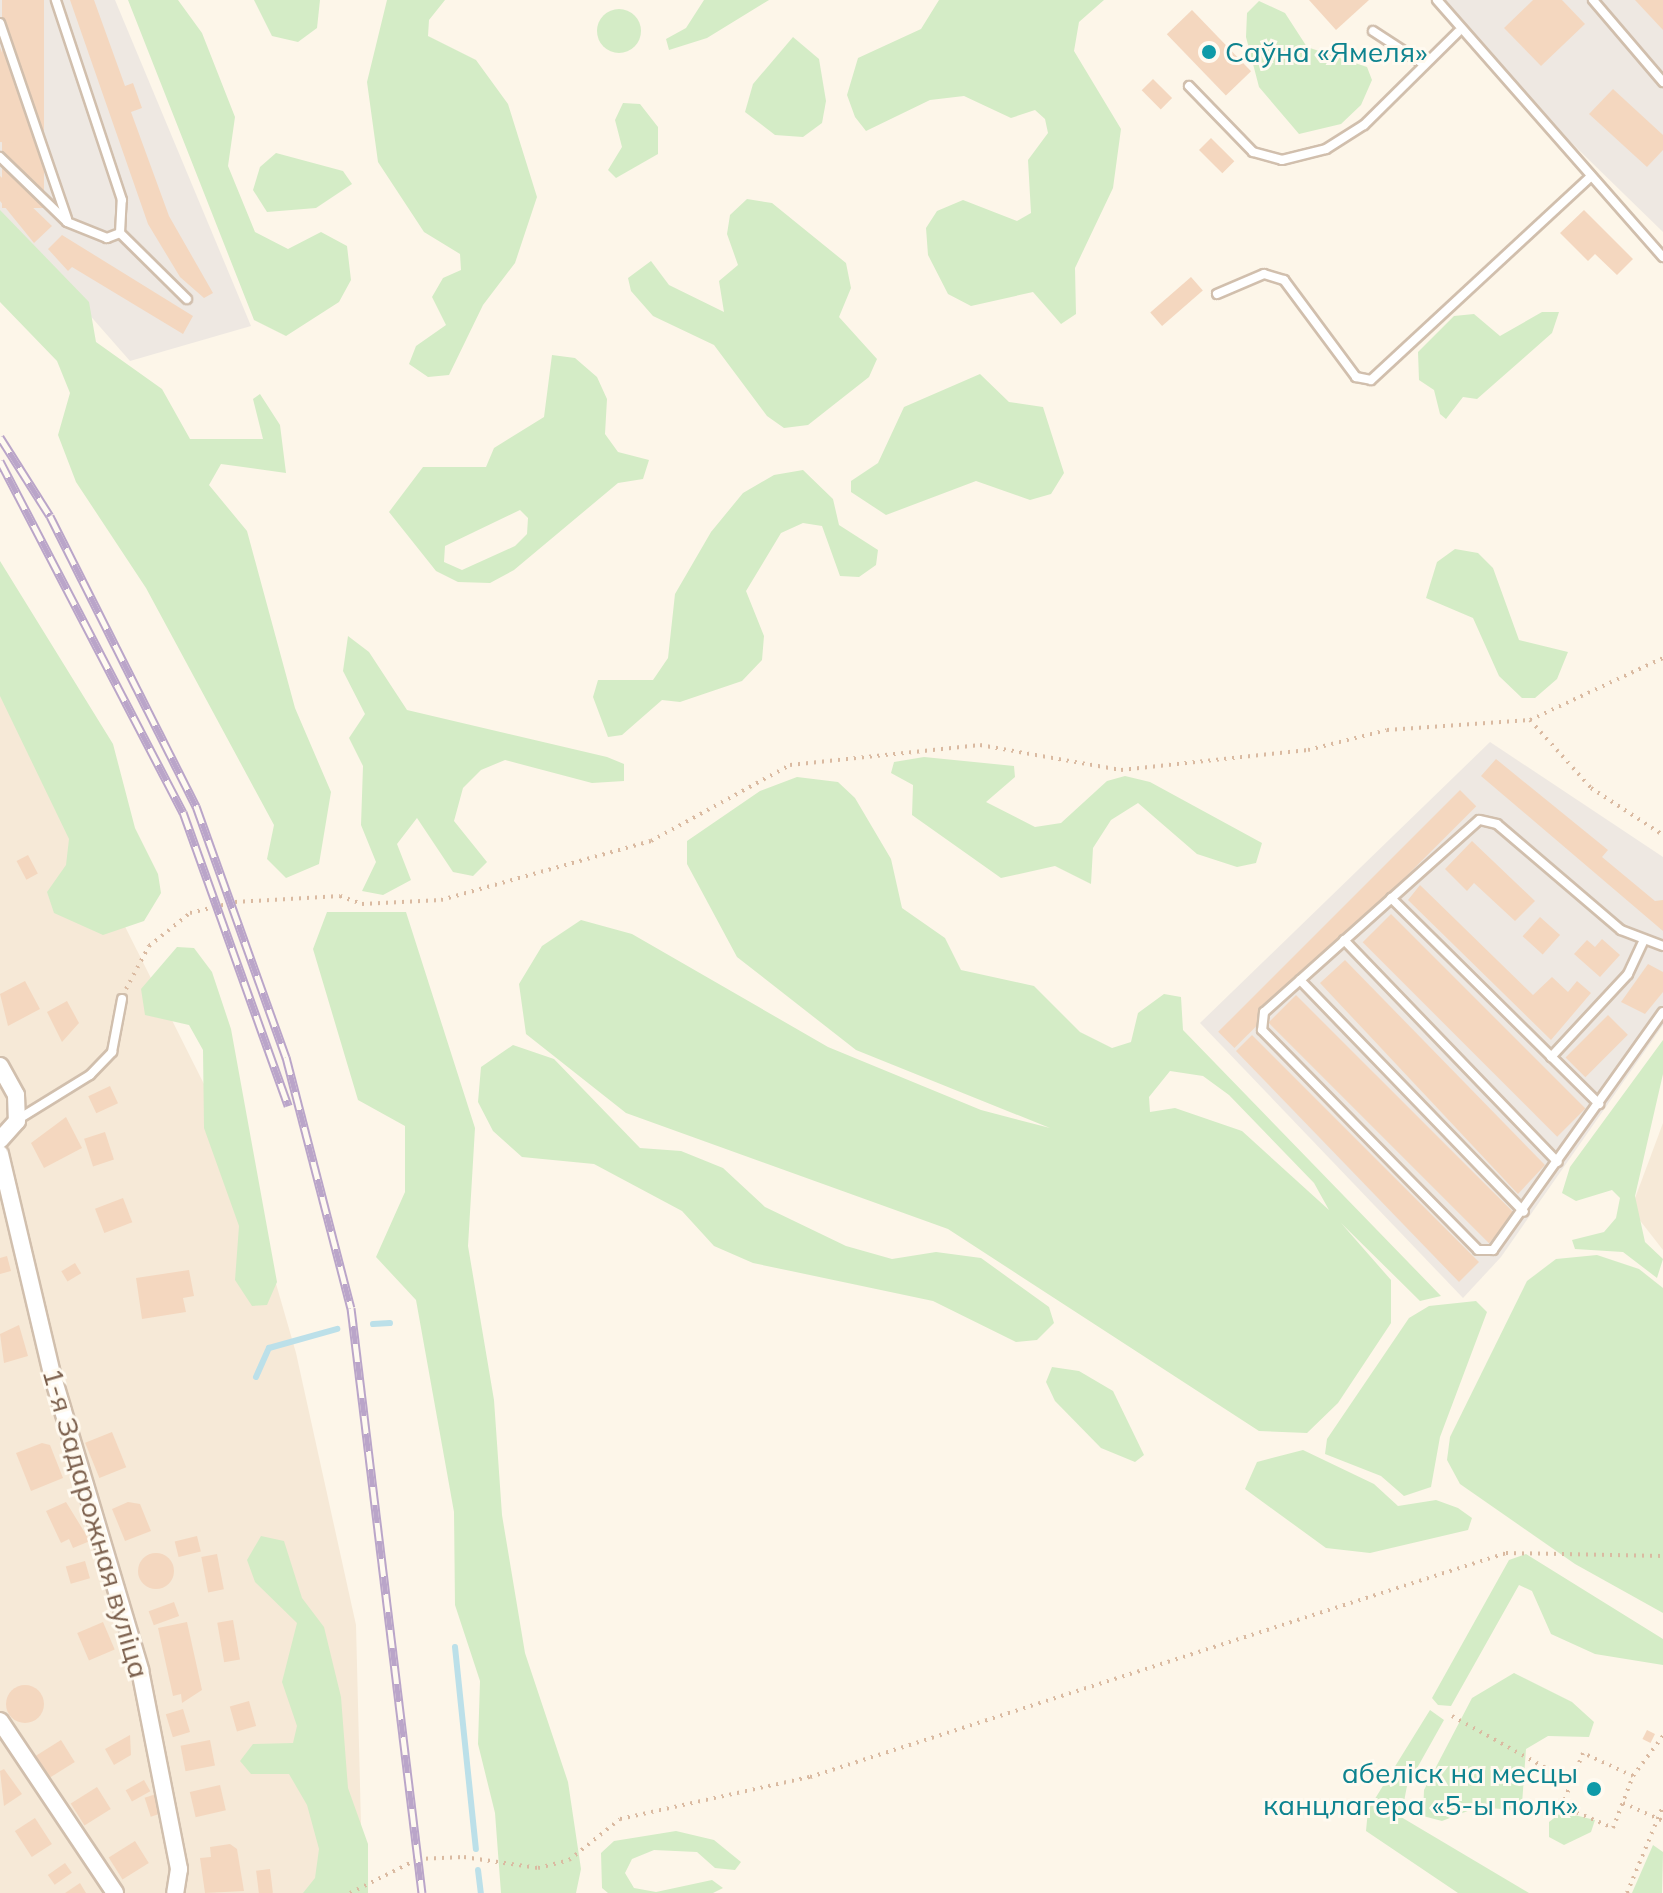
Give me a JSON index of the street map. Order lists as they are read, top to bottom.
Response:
{
  "streets": {
    "street": ["1-я Задарожная вуліца"]
  },
  "places": ["Саўна «Ямеля»", "абеліск на месцы канцлагера «5-ы полк»"]
}
